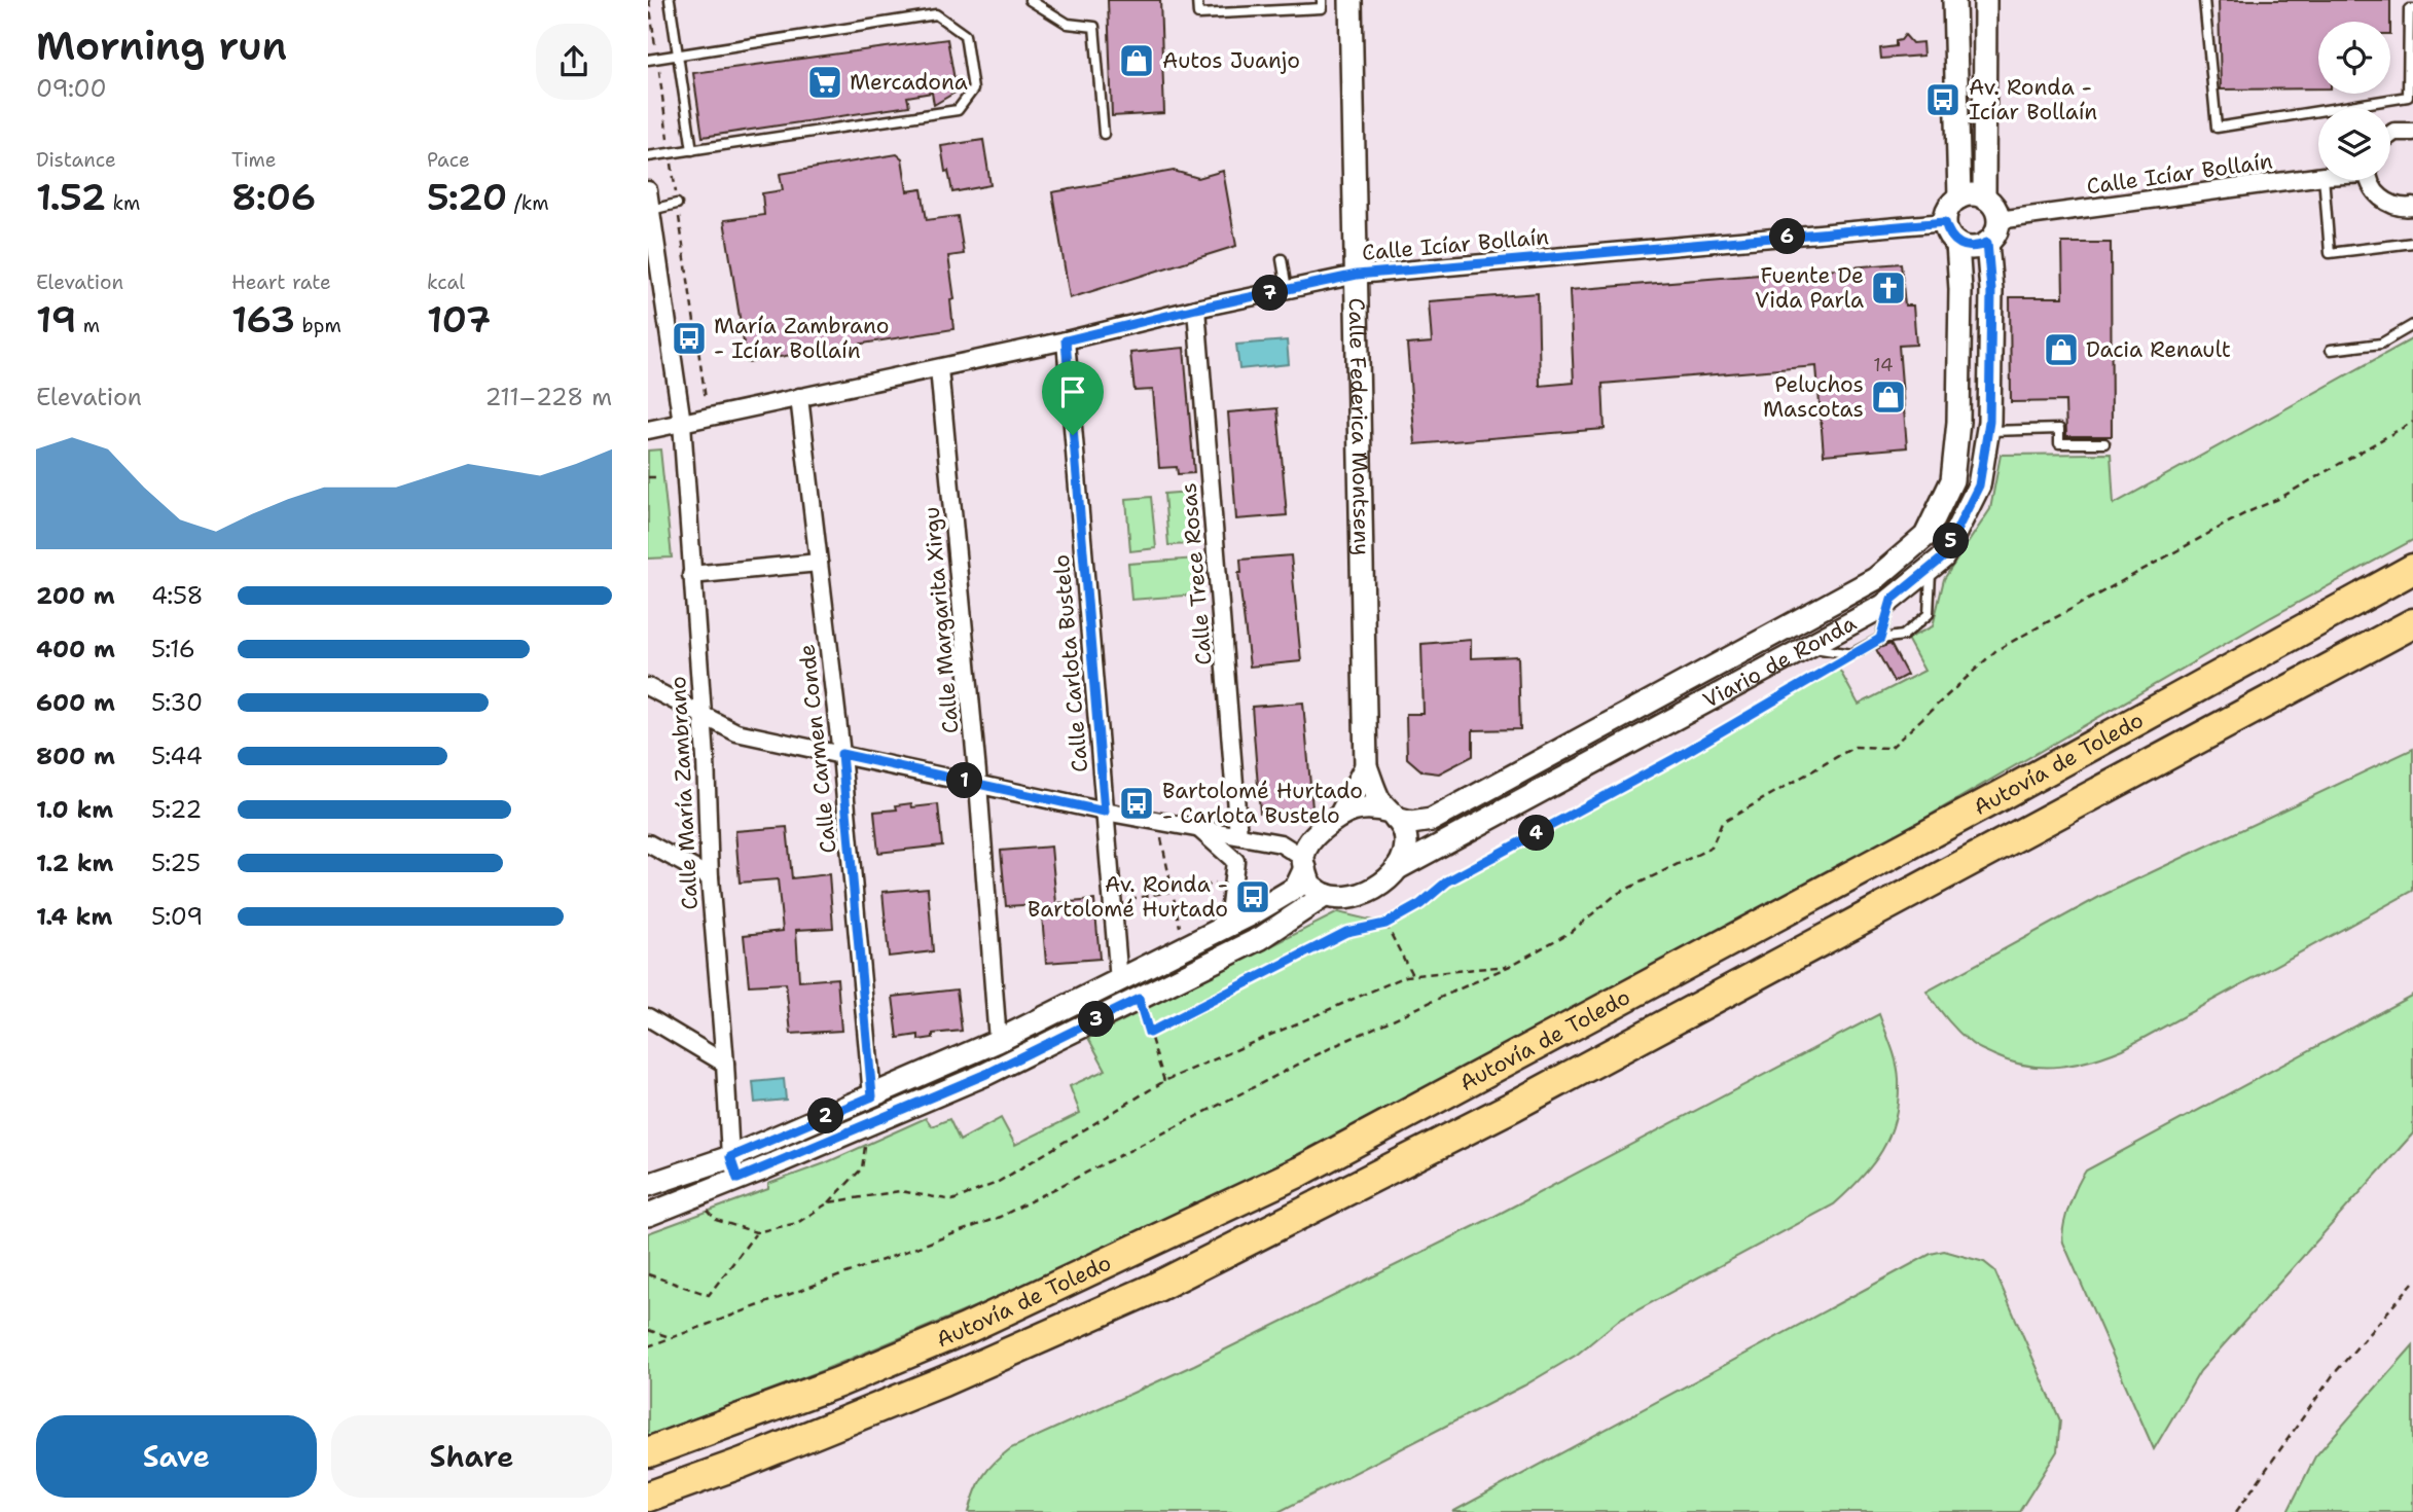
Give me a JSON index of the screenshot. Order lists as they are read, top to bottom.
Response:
{
  "streets": {
    "highway": ["Autovía de Toledo"],
    "main road": ["Calle Federica Montseny", "Viario de Ronda"],
    "street": [
      "Calle Icíar Bollaín",
      "Calle Trece Rosas",
      "Calle Margarita Xirgu",
      "Calle Carlota Bustelo",
      "Calle Carmen Conde",
      "Calle María Zambrano"
    ]
  },
  "crossings": [
    ["Calle Icíar Bollaín", "Calle Federica Montseny"],
    ["Calle Icíar Bollaín", "Calle Trece Rosas"],
    ["Calle Icíar Bollaín", "Calle Margarita Xirgu"],
    ["Calle Icíar Bollaín", "Viario de Ronda"],
    ["Calle Icíar Bollaín", "Calle Carlota Bustelo"],
    ["Calle Icíar Bollaín", "Calle Carmen Conde"],
    ["Calle Icíar Bollaín", "Calle María Zambrano"],
    ["Calle Federica Montseny", "Viario de Ronda"]
  ],
  "places": {
    "shop": ["Autos Juanjo", "Dacia Renault", "Peluchos Mascotas"],
    "supermarket": ["Mercadona"],
    "bus stop": [
      "Av. Ronda - Icíar Bollaín",
      "María Zambrano - Icíar Bollaín",
      "Bartolomé Hurtado - Carlota Bustelo",
      "Av. Ronda - Bartolomé Hurtado"
    ],
    "church": ["Fuente De Vida Parla"]
  },
  "house_numbers": ["14"],
  "page": {
    "heading": ["Morning run", "09:00"],
    "stats": [
      ["Distance", "1.52 km"],
      ["Time", "8:06"],
      ["Pace", "5:20 /km"],
      ["Elevation", "19 m"],
      ["Heart rate", "163 bpm"],
      ["kcal", "107"]
    ],
    "pins": [
      "6",
      "7",
      "5",
      "1",
      "4",
      "3",
      "2"
    ],
    "chart": ["Elevation", "211–228 m"],
    "list": [
      {
        "name": "200 m",
        "note": "4:58"
      },
      {
        "name": "400 m",
        "note": "5:16"
      },
      {
        "name": "600 m",
        "note": "5:30"
      },
      {
        "name": "800 m",
        "note": "5:44"
      },
      {
        "name": "1.0 km",
        "note": "5:22"
      },
      {
        "name": "1.2 km",
        "note": "5:25"
      },
      {
        "name": "1.4 km",
        "note": "5:09"
      }
    ],
    "buttons": ["Save", "Share"]
  }
}
